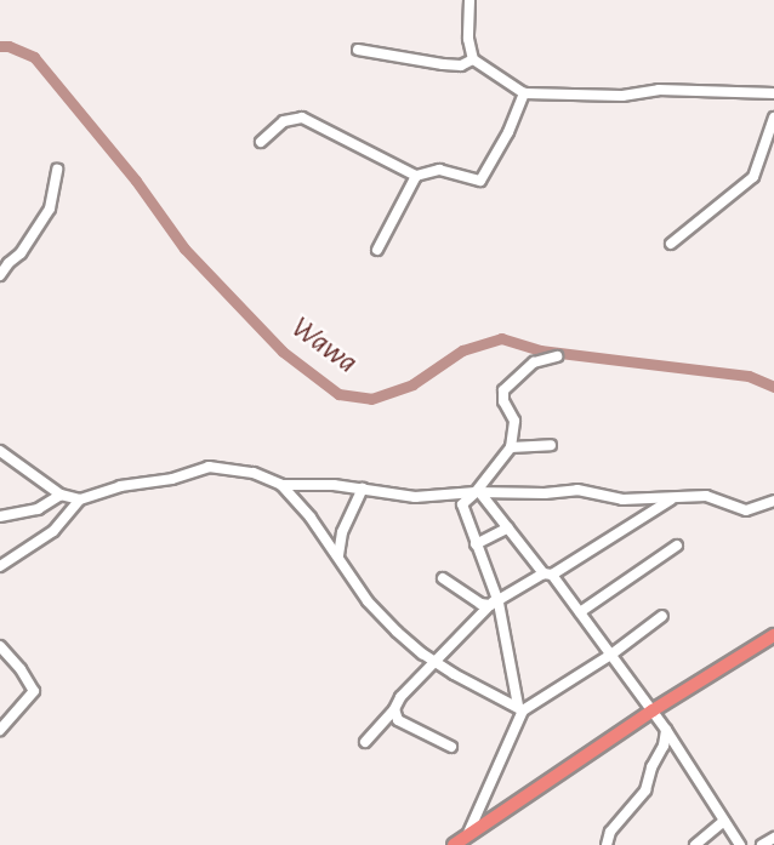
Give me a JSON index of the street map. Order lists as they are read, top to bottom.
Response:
{
  "water": ["Wawa"]
}
